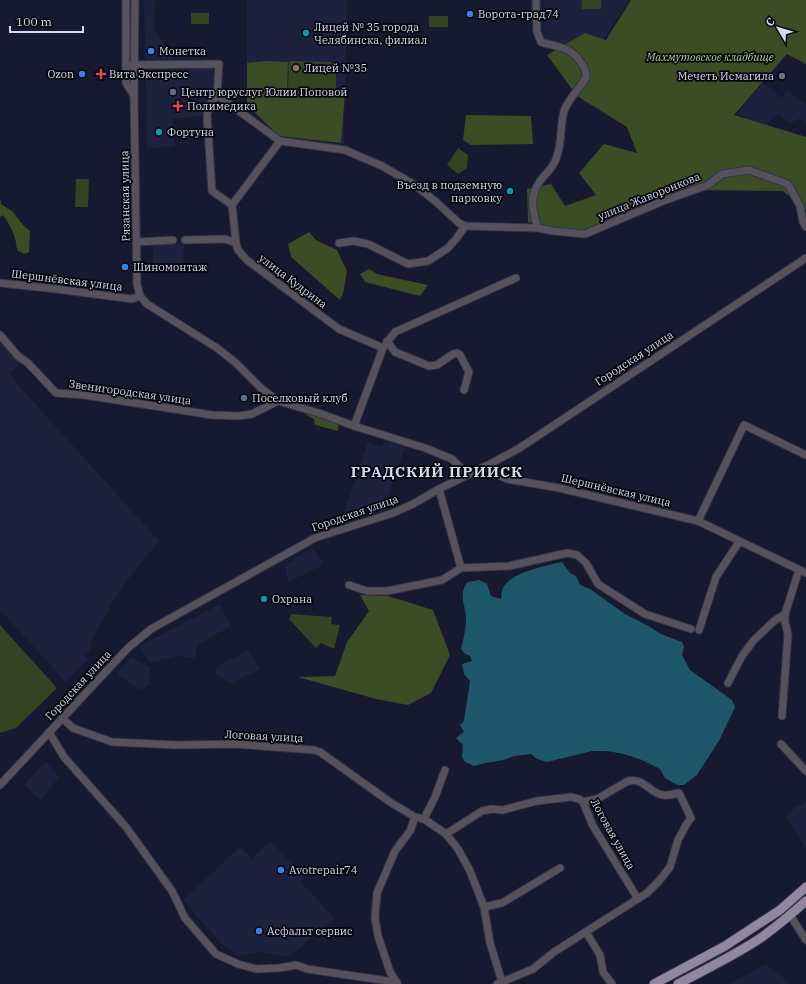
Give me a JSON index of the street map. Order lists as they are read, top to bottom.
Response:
{
  "streets": {
    "street": [
      "Рязанская улица",
      "улица Жаворонкова",
      "Шершнёвская улица",
      "улица Кудрина",
      "Городская улица",
      "Звенигородская улица",
      "Логовая улица"
    ]
  },
  "crossings": [
    ["Рязанская улица", "Шершнёвская улица"],
    ["Шершнёвская улица", "Городская улица"],
    ["Городская улица", "Логовая улица"]
  ],
  "districts": ["ГРАДСКИЙ ПРИИСК"],
  "parks": ["Махмутовское кладбище"],
  "places": {
    "other": [
      "Ворота-град74",
      "Лицей № 35 города Челябинска, филиал",
      "Монетка",
      "Лицей №35",
      "Ozon",
      "Мечеть Исмагила",
      "Центр юруслуг Юлии Поповой",
      "Фортуна",
      "Въезд в подземную парковку",
      "Шиномонтаж",
      "Поселковый клуб",
      "Охрана",
      "Avotrepair74",
      "Асфальт сервис"
    ],
    "health": ["Вита Экспресс", "Полимедика"]
  },
  "scale_bar": "100 m",
  "north": "top left"
}
